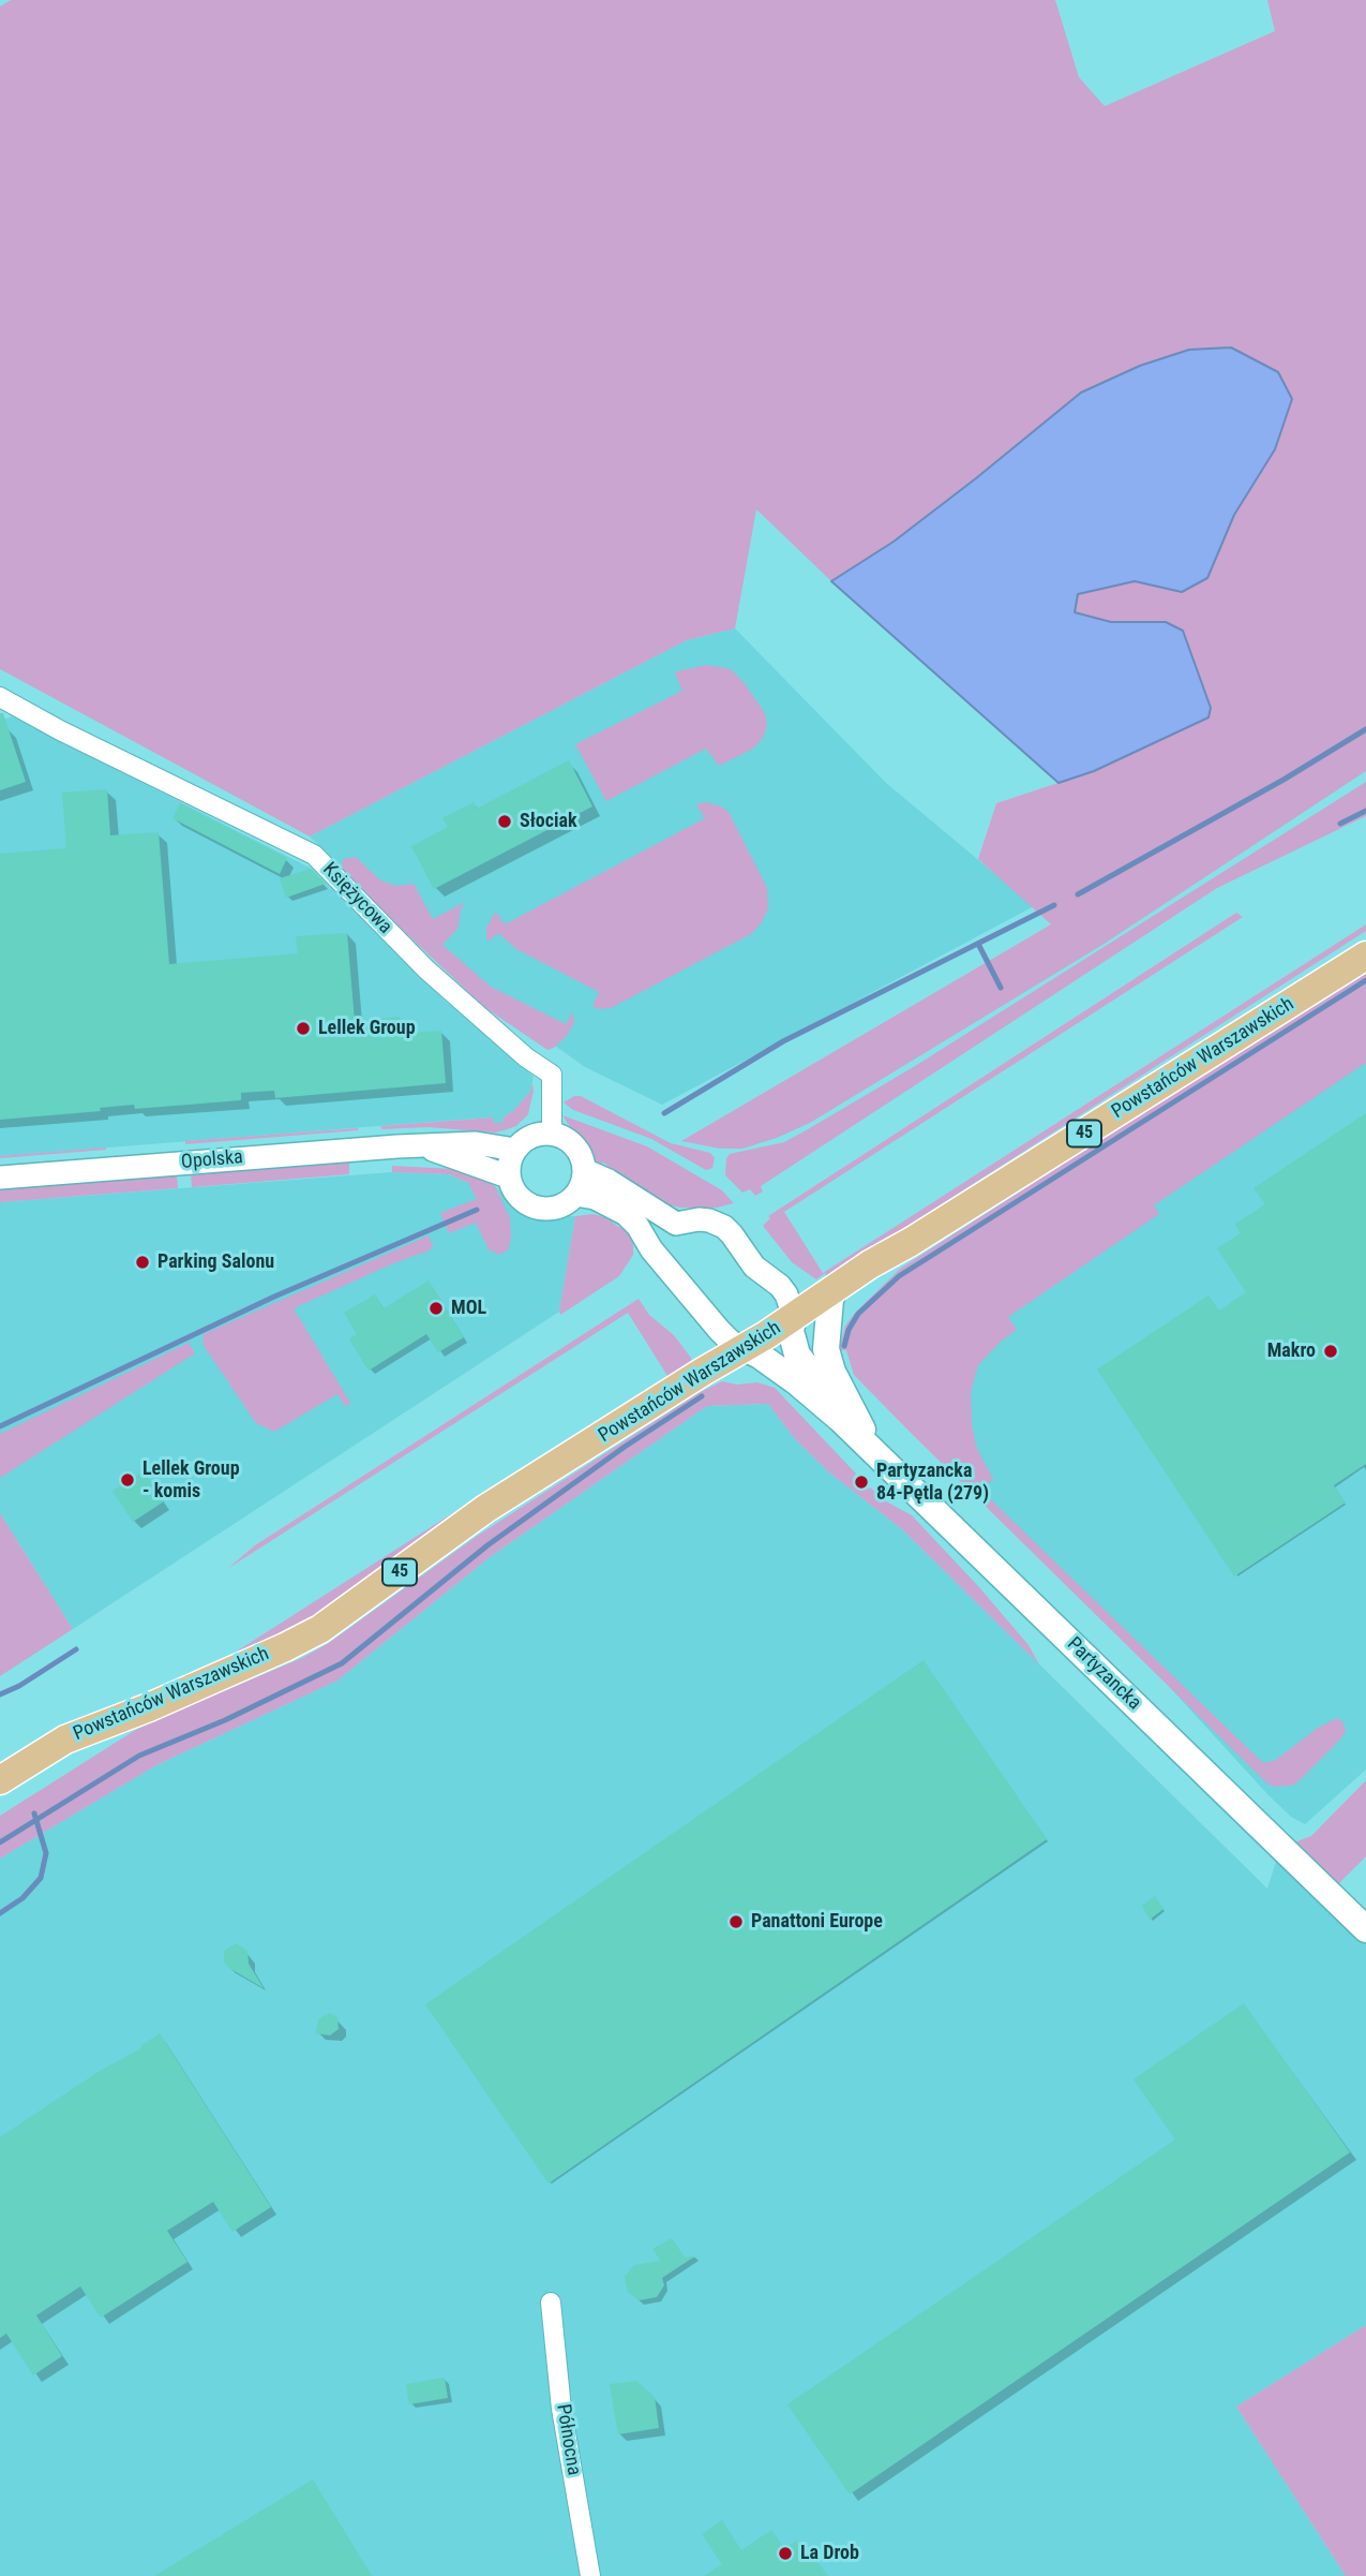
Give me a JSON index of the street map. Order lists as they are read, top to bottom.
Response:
{
  "streets": {
    "main road": ["Powstańców Warszawskich", "45", "Partyzancka"],
    "street": ["Księżycowa", "Opolska", "Północna"]
  },
  "crossings": [
    ["Księżycowa", "Opolska"],
    ["Powstańców Warszawskich", "Partyzancka"]
  ],
  "places": [
    "Słociak",
    "Lellek Group",
    "Parking Salonu",
    "MOL",
    "Makro",
    "Lellek Group - komis",
    "Partyzancka 84-Pętla (279)",
    "Panattoni Europe",
    "La Drob"
  ]
}
